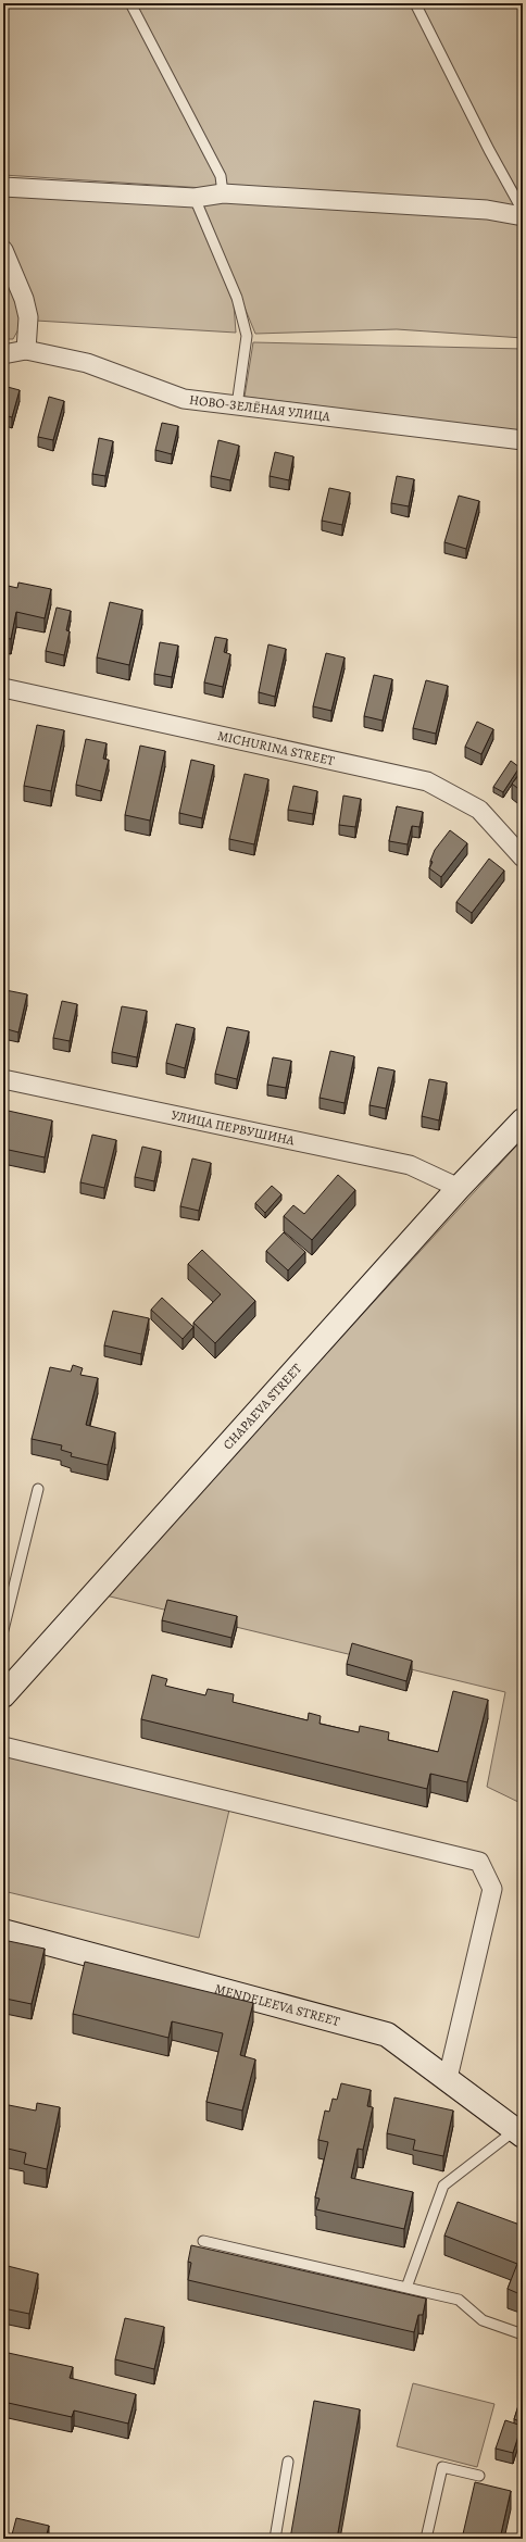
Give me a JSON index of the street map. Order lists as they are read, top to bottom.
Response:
{
  "streets": {
    "main road": ["CHAPAEVA STREET", "MENDELEEVA STREET"],
    "street": ["НОВО-ЗЕЛЁНАЯ УЛИЦА", "MICHURINA STREET", "УЛИЦА ПЕРВУШИНА"]
  },
  "crossings": [
    ["УЛИЦА ПЕРВУШИНА", "CHAPAEVA STREET"]
  ]
}
